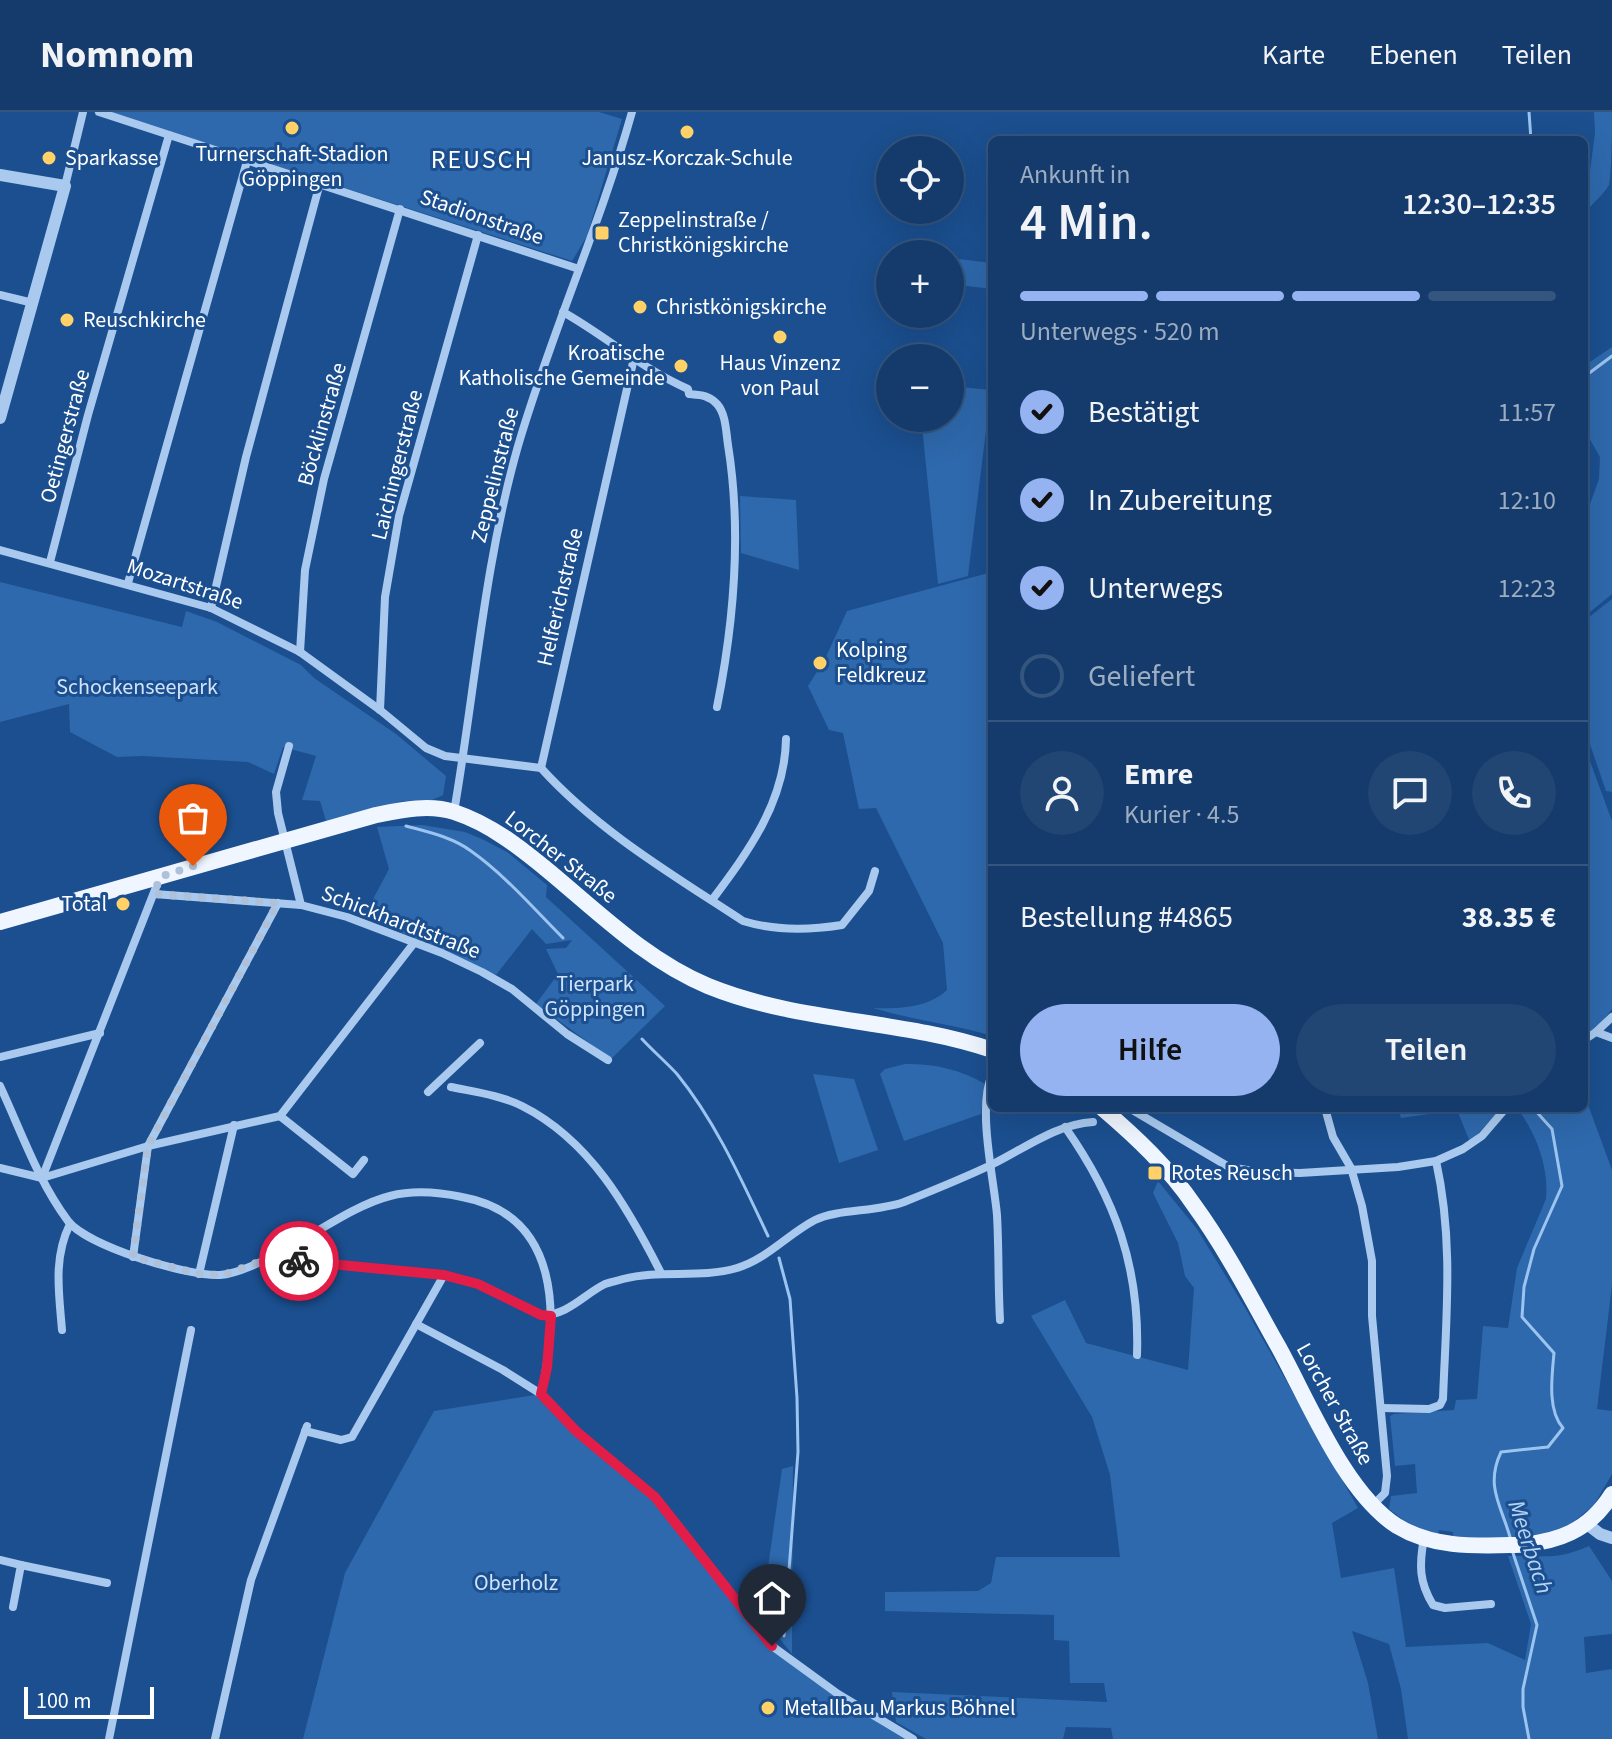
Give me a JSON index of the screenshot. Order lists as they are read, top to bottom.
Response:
{
  "streets": {
    "main road": ["Lorcher Straße"],
    "street": [
      "Stadionstraße",
      "Böcklinstraße",
      "Oetingerstraße",
      "Laichingerstraße",
      "Zeppelinstraße",
      "Mozartstraße",
      "Helferichstraße",
      "Schickhardtstraße"
    ]
  },
  "crossings": [
    ["Stadionstraße", "Böcklinstraße"],
    ["Stadionstraße", "Oetingerstraße"],
    ["Stadionstraße", "Laichingerstraße"],
    ["Stadionstraße", "Zeppelinstraße"],
    ["Böcklinstraße", "Mozartstraße"],
    ["Oetingerstraße", "Mozartstraße"],
    ["Laichingerstraße", "Mozartstraße"],
    ["Zeppelinstraße", "Mozartstraße"],
    ["Zeppelinstraße", "Lorcher Straße"]
  ],
  "districts": ["REUSCH"],
  "water": ["Meerbach"],
  "parks": ["Schockenseepark", "Tierpark Göppingen", "Oberholz"],
  "places": {
    "other": [
      "Turnerschaft-Stadion Göppingen",
      "Janusz-Korczak-Schule",
      "Sparkasse",
      "Christkönigskirche",
      "Reuschkirche",
      "Haus Vinzenz von Paul",
      "Kroatische Katholische Gemeinde",
      "Kolping Feldkreuz",
      "Total",
      "Metallbau Markus Böhnel"
    ],
    "transit": ["Zeppelinstraße / Christkönigskirche", "Rotes Reusch"]
  },
  "scale_bar": "100 m",
  "page": {
    "header": "Nomnom",
    "nav": ["Karte", "Ebenen", "Teilen"],
    "map_buttons": ["+", "−"],
    "heading": ["4 Min.", "Ankunft in", "12:30–12:35"],
    "panel": [
      "Emre",
      "Kurier · 4.5",
      "Bestellung #4865",
      "38.35 €"
    ],
    "bar": "Unterwegs · 520 m",
    "list": [
      ["Bestätigt", "11:57"],
      ["In Zubereitung", "12:10"],
      ["Unterwegs", "12:23"],
      "Geliefert"
    ],
    "buttons": ["Hilfe", "Teilen"],
    "scale": "100 m"
  }
}
